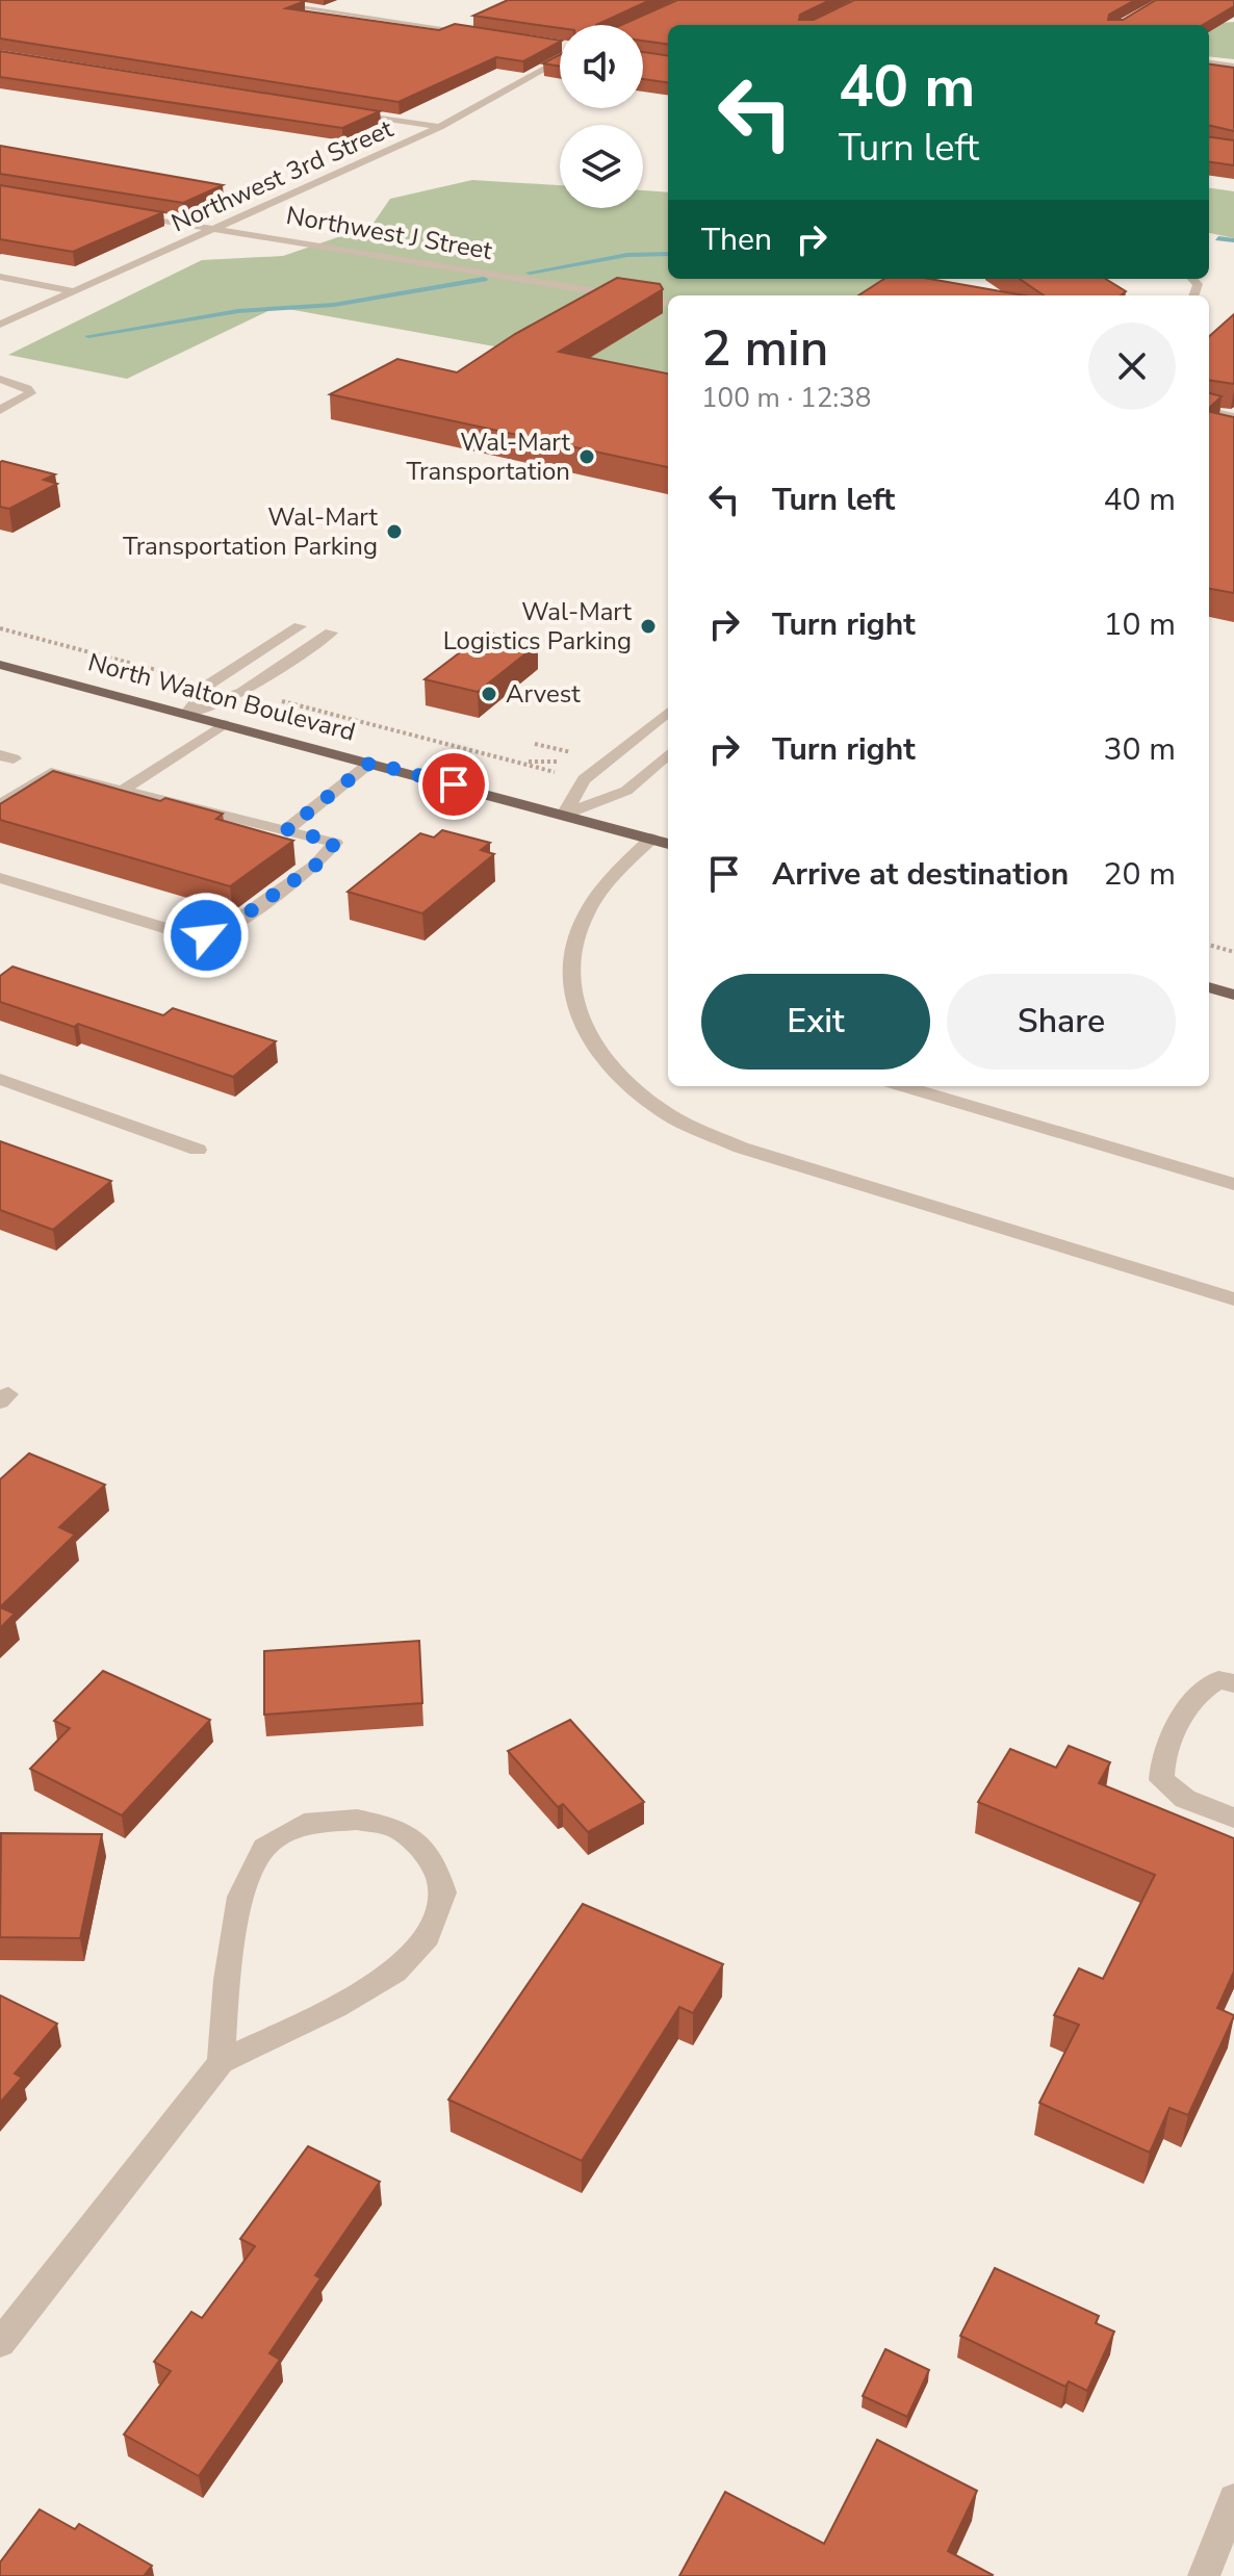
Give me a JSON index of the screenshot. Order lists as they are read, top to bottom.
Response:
{
  "streets": {
    "main road": ["North Walton Boulevard"],
    "street": ["Northwest 3rd Street", "Northwest J Street"]
  },
  "crossings": [
    ["Northwest 3rd Street", "Northwest J Street"]
  ],
  "places": [
    "Wal-Mart Transportation",
    "Wal-Mart Transportation Parking",
    "Wal-Mart Logistics Parking",
    "Arvest"
  ],
  "page": {
    "turn": ["40 m", "Turn left"],
    "then": "Then",
    "heading": ["2 min", "100 m · 12:38"],
    "list": [
      {
        "name": "Turn left",
        "value": "40 m"
      },
      {
        "name": "Turn right",
        "value": "10 m"
      },
      {
        "name": "Turn right",
        "value": "30 m"
      },
      {
        "name": "Arrive at destination",
        "value": "20 m"
      }
    ],
    "buttons": ["Exit", "Share"]
  }
}
